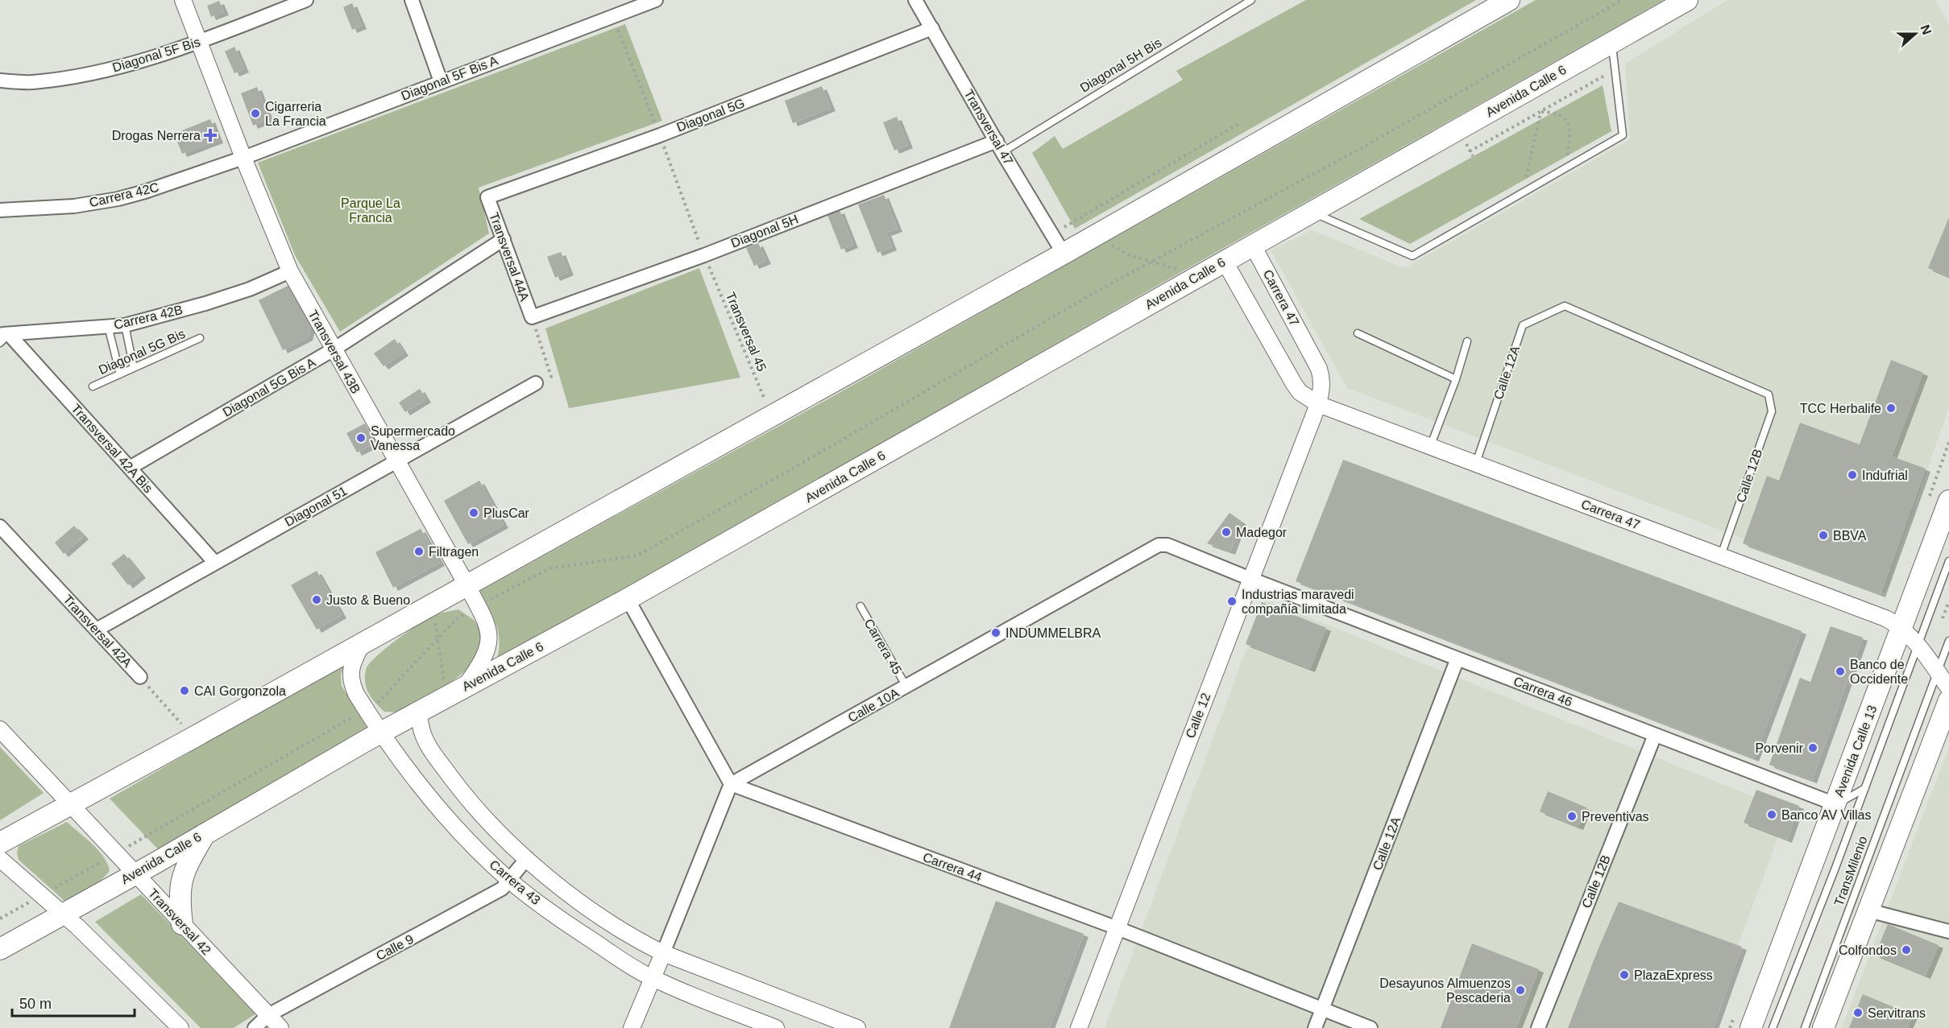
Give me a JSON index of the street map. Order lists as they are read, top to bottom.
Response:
{
  "streets": {
    "main road": ["Avenida Calle 6", "Avenida Calle 13"],
    "street": [
      "Diagonal 5F Bis",
      "Diagonal 5F Bis A",
      "Diagonal 5G",
      "Transversal 47",
      "Carrera 42C",
      "Diagonal 5H",
      "Transversal 44A",
      "Carrera 47",
      "Carrera 42B",
      "Transversal 43B",
      "Calle 12A",
      "Diagonal 5G Bis A",
      "Transversal 42A Bis",
      "Calle 12B",
      "Diagonal 51",
      "Transversal 42A",
      "Carrera 46",
      "Calle 10A",
      "Calle 12",
      "Carrera 44",
      "Carrera 43",
      "Transversal 42",
      "Calle 9"
    ],
    "lane": [
      "Diagonal 5H Bis",
      "Diagonal 5G Bis",
      "Carrera 45",
      "TransMilenio"
    ],
    "path": ["Transversal 45"]
  },
  "crossings": [
    ["Diagonal 5F Bis", "Transversal 43B"],
    ["Diagonal 5H Bis", "Transversal 47"],
    ["Diagonal 5H Bis", "Diagonal 5H"],
    ["Diagonal 5F Bis A", "Carrera 42C"],
    ["Diagonal 5F Bis A", "Transversal 43B"],
    ["Avenida Calle 6", "Carrera 47"],
    ["Avenida Calle 6", "Transversal 43B"],
    ["Avenida Calle 6", "Carrera 43"],
    ["Avenida Calle 6", "Transversal 42"],
    ["Diagonal 5G", "Transversal 47"],
    ["Diagonal 5G", "Transversal 44A"],
    ["Transversal 47", "Diagonal 5H"],
    ["Carrera 42C", "Transversal 43B"],
    ["Diagonal 5H", "Transversal 44A"],
    ["Diagonal 5H", "Transversal 45"],
    ["Transversal 44A", "Diagonal 5G Bis A"],
    ["Carrera 47", "Calle 12A"],
    ["Carrera 47", "Calle 12B"],
    ["Carrera 47", "Calle 12"],
    ["Carrera 47", "Avenida Calle 13"],
    ["Carrera 42B", "Transversal 43B"],
    ["Carrera 42B", "Transversal 42A Bis"],
    ["Transversal 43B", "Diagonal 5G Bis A"],
    ["Transversal 43B", "Diagonal 51"],
    ["Calle 12A", "Calle 12B"],
    ["Calle 12A", "Carrera 46"],
    ["Calle 12A", "Carrera 44"],
    ["Diagonal 5G Bis A", "Transversal 42A Bis"],
    ["Transversal 42A Bis", "Diagonal 51"],
    ["Calle 12B", "Carrera 46"],
    ["Diagonal 51", "Transversal 42A"],
    ["Carrera 45", "Calle 10A"],
    ["Carrera 46", "Calle 10A"],
    ["Carrera 46", "Calle 12"],
    ["Carrera 46", "Avenida Calle 13"],
    ["Calle 10A", "Calle 12"],
    ["Calle 10A", "Carrera 44"],
    ["Calle 12", "Carrera 44"],
    ["Carrera 43", "Calle 9"],
    ["Transversal 42", "Calle 9"]
  ],
  "parks": ["Parque La Francia"],
  "places": {
    "other": [
      "Cigarreria La Francia",
      "TCC Herbalife",
      "Supermercado Vanessa",
      "Indufrial",
      "PlusCar",
      "Madegor",
      "BBVA",
      "Filtragen",
      "Justo & Bueno",
      "Industrias maravedi compañía limitada",
      "INDUMMELBRA",
      "Banco de Occidente",
      "CAI Gorgonzola",
      "Porvenir",
      "Banco AV Villas",
      "Preventivas",
      "Colfondos",
      "PlazaExpress",
      "Desayunos Almuenzos Pescaderia",
      "Servitrans"
    ],
    "health": ["Drogas Nerrera"]
  },
  "scale_bar": "50 m",
  "north": "right"
}
